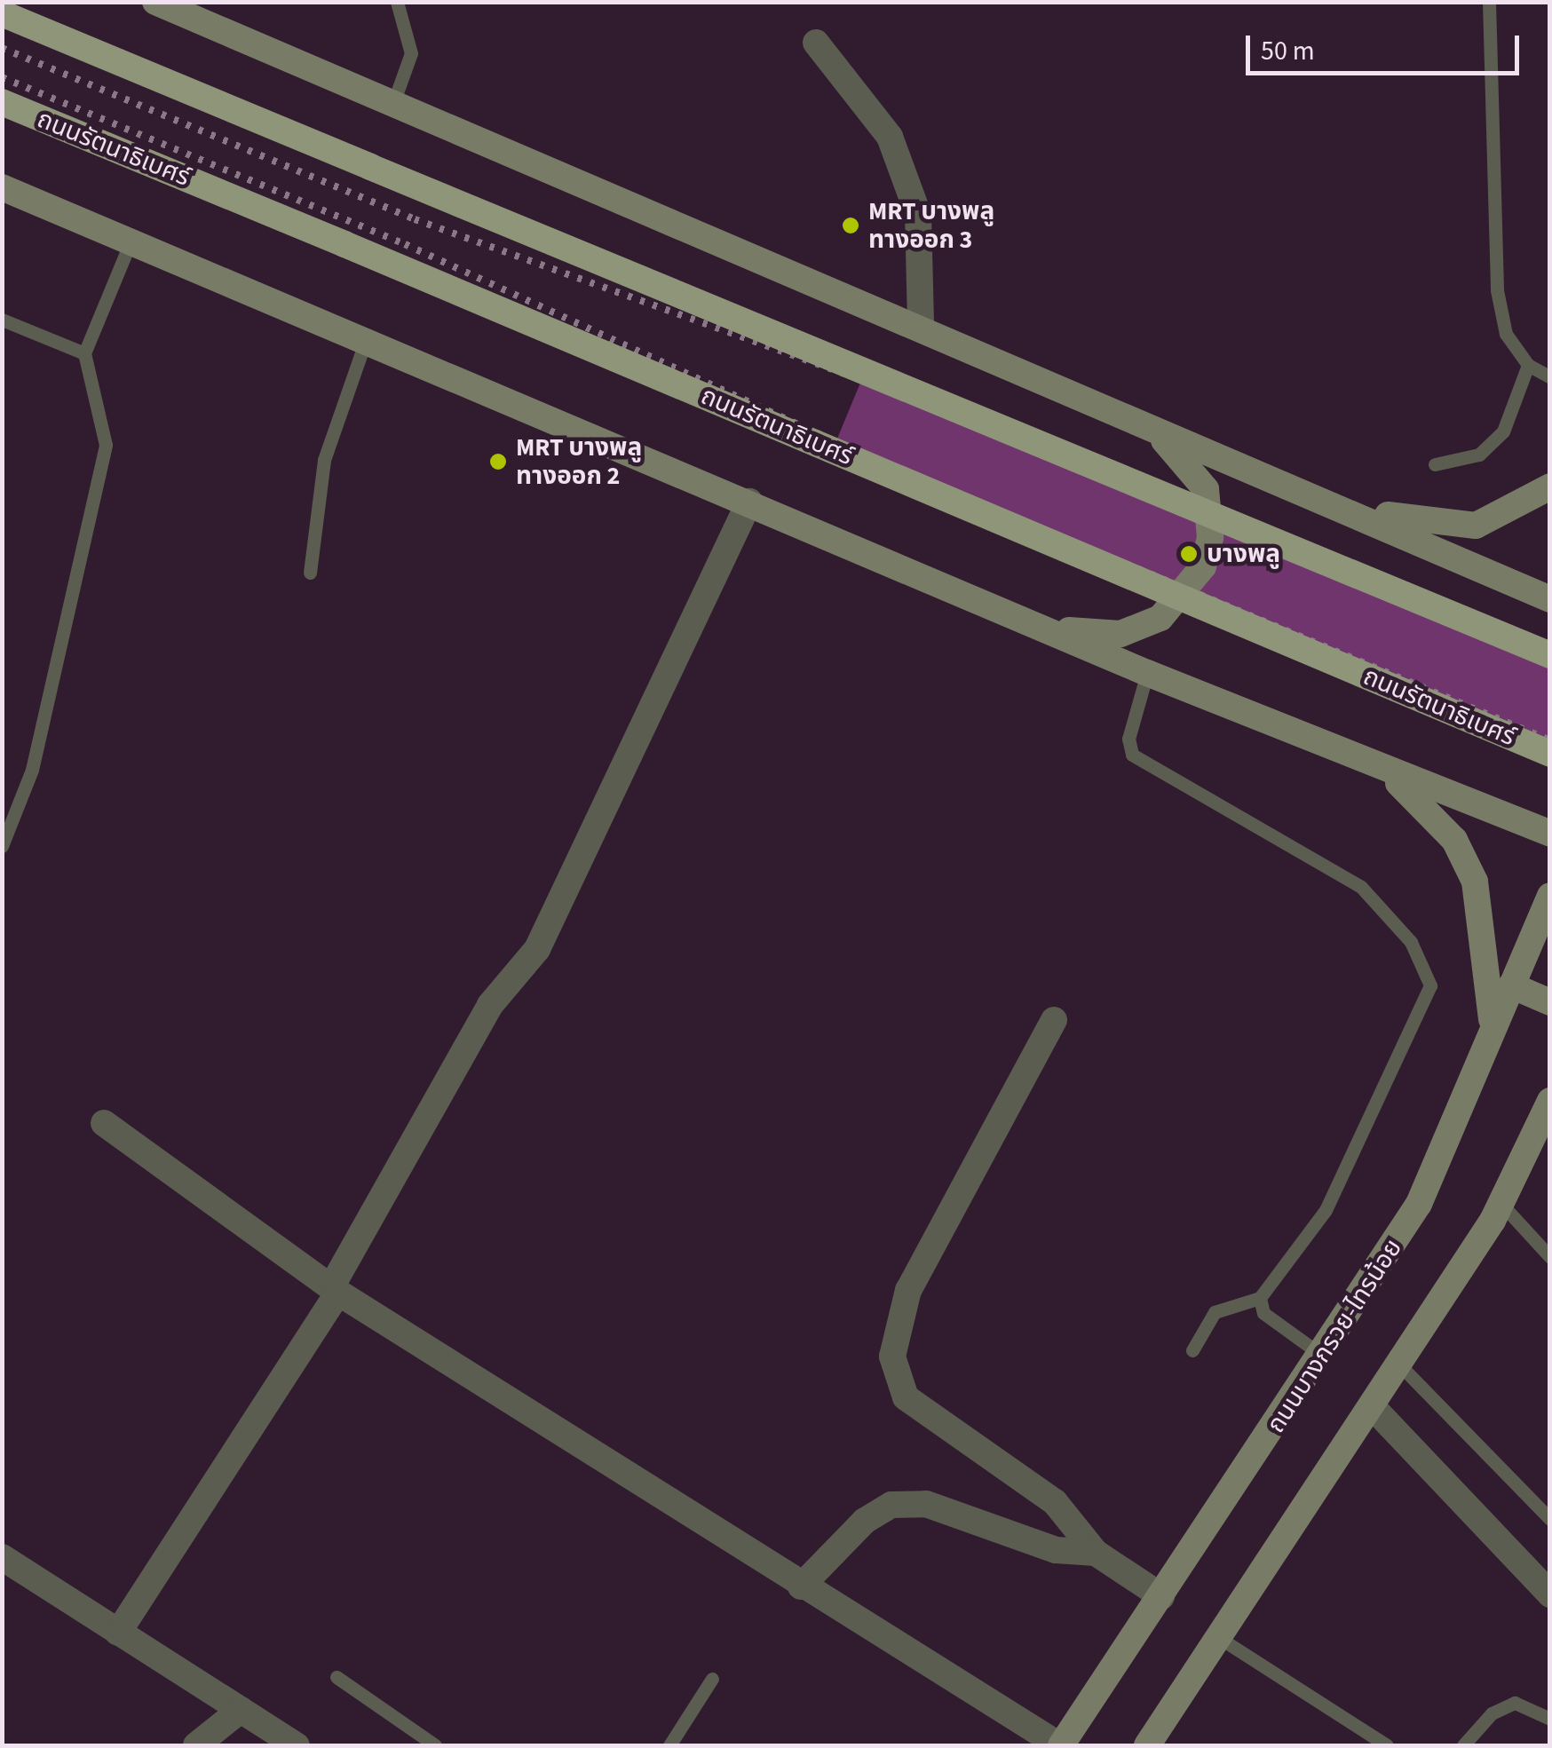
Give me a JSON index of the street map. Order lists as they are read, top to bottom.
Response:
{
  "streets": {
    "main road": ["ถนนรัตนาธิเบศร์", "ถนนบางกรวย-ไทรน้อย"]
  },
  "places": ["MRT บางพลู ทางออก 3", "MRT บางพลู ทางออก 2", "บางพลู"],
  "scale_bar": "50 m"
}
